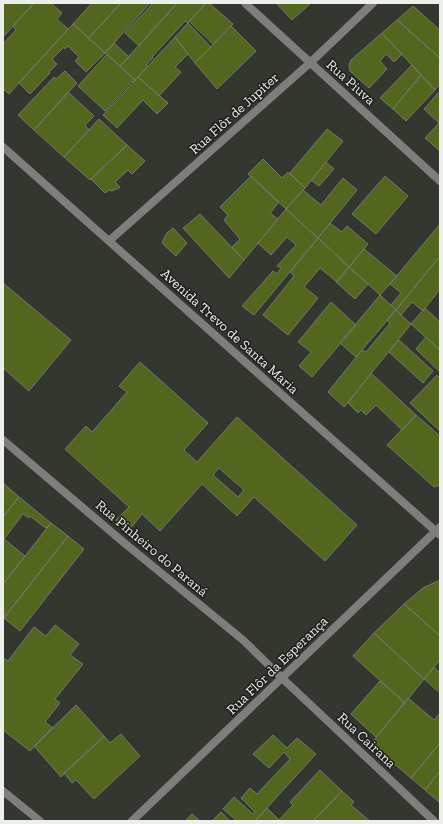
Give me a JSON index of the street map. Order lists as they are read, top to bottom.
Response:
{
  "streets": {
    "street": [
      "Rua Piuva",
      "Rua Flôr de Jupiter",
      "Avenida Trevo de Santa Maria",
      "Rua Pinheiro do Paraná",
      "Rua Flôr da Esperança",
      "Rua Cairana"
    ]
  },
  "crossings": [
    ["Rua Piuva", "Rua Flôr de Jupiter"],
    ["Rua Flôr de Jupiter", "Avenida Trevo de Santa Maria"],
    ["Avenida Trevo de Santa Maria", "Rua Flôr da Esperança"],
    ["Rua Pinheiro do Paraná", "Rua Flôr da Esperança"],
    ["Rua Pinheiro do Paraná", "Rua Cairana"],
    ["Rua Flôr da Esperança", "Rua Cairana"]
  ]
}
